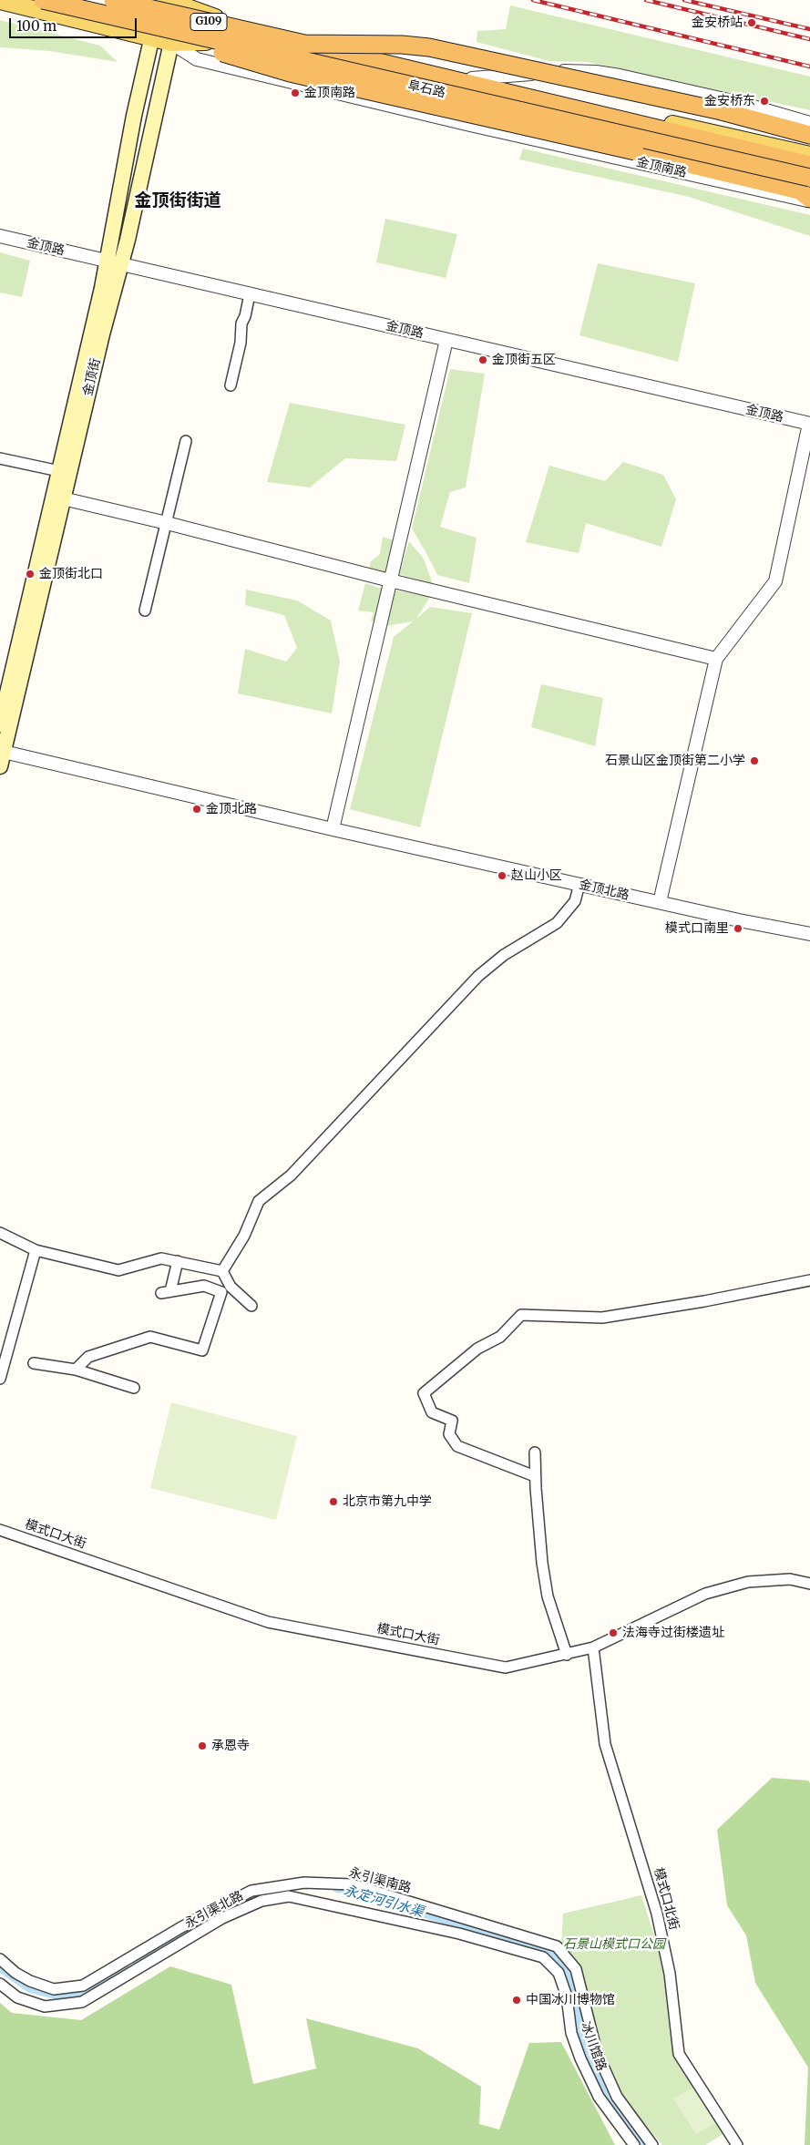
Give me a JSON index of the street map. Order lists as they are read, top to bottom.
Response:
{
  "streets": {
    "highway": ["G109", "阜石路"],
    "main road": ["金顶南路", "金顶街"],
    "street": [
      "金顶路",
      "金顶北路",
      "模式口大街",
      "永引渠南路",
      "模式口北街",
      "永引渠北路",
      "冰川馆路"
    ]
  },
  "crossings": [
    ["阜石路", "金顶南路"],
    ["阜石路", "金顶街"],
    ["金顶南路", "金顶街"],
    ["金顶路", "金顶街"],
    ["金顶街", "金顶北路"],
    ["模式口大街", "模式口北街"],
    ["永引渠北路", "冰川馆路"]
  ],
  "districts": ["金顶街街道"],
  "water": ["永定河引水渠"],
  "parks": ["石景山模式口公园"],
  "places": [
    "金安桥站",
    "金顶南路",
    "金安桥东",
    "金顶街五区",
    "金顶街北口",
    "石景山区金顶街第二小学",
    "金顶北路",
    "赵山小区",
    "模式口南里",
    "北京市第九中学",
    "法海寺过街楼遗址",
    "承恩寺",
    "中国冰川博物馆"
  ],
  "scale_bar": "100 m"
}
